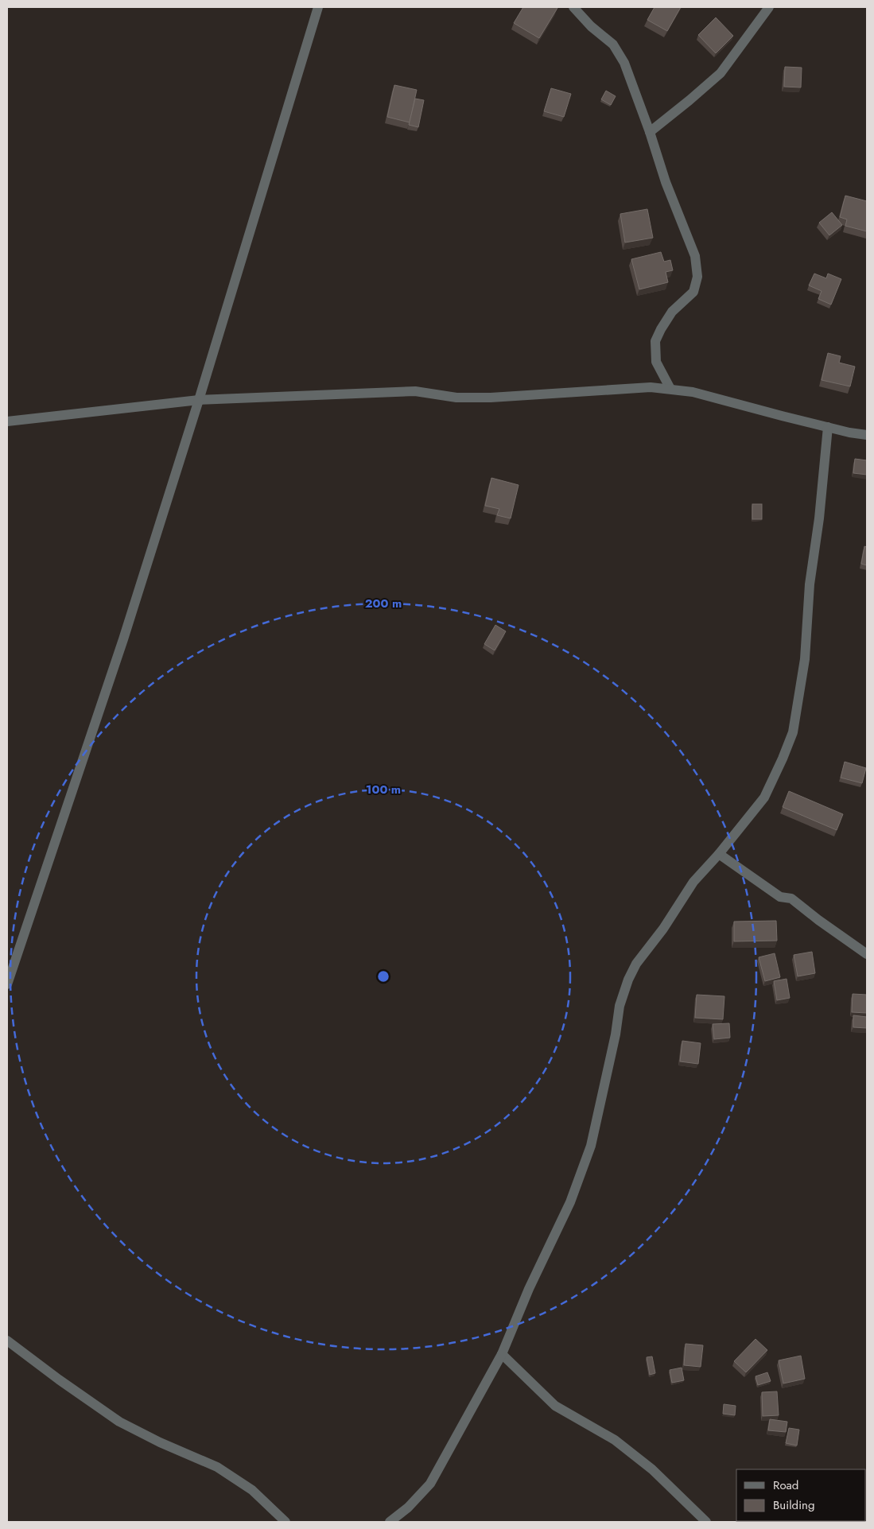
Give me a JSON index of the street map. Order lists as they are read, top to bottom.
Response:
{
  "legend": ["Road", "Building"],
  "rings": ["200 m", "100 m"]
}
